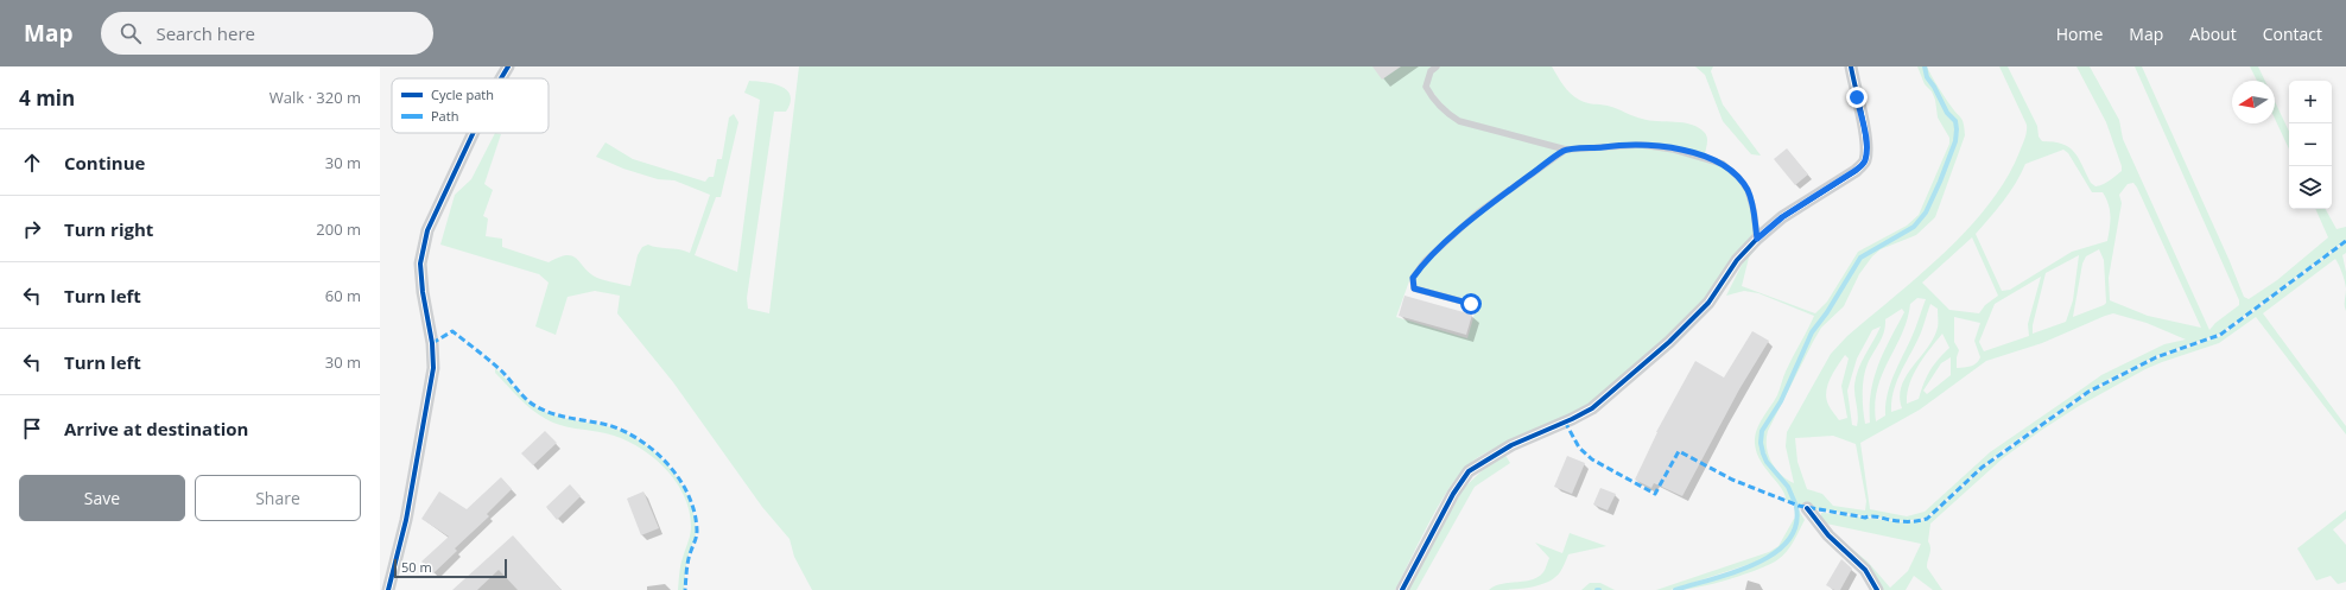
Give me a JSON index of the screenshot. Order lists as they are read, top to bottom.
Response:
{
  "legend": ["Cycle path", "Path"],
  "scale_bar": "50 m",
  "north": "left",
  "page": {
    "header": "Map",
    "search": "Search here",
    "nav": [
      "Home",
      "Map",
      "About",
      "Contact"
    ],
    "heading": ["4 min", "Walk · 320 m"],
    "map_buttons": ["+", "−"],
    "list": [
      ["Continue", "30 m"],
      ["Turn right", "200 m"],
      ["Turn left", "60 m"],
      ["Turn left", "30 m"],
      "Arrive at destination"
    ],
    "buttons": ["Save", "Share"],
    "scale": "50 m"
  }
}
